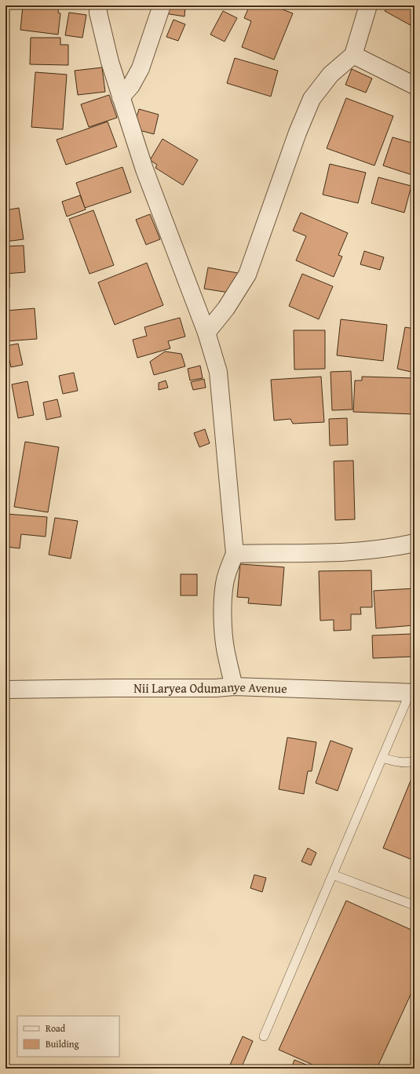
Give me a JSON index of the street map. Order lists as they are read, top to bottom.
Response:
{
  "streets": {
    "street": ["Nii Laryea Odumanye Avenue"]
  },
  "legend": ["Road", "Building"]
}
